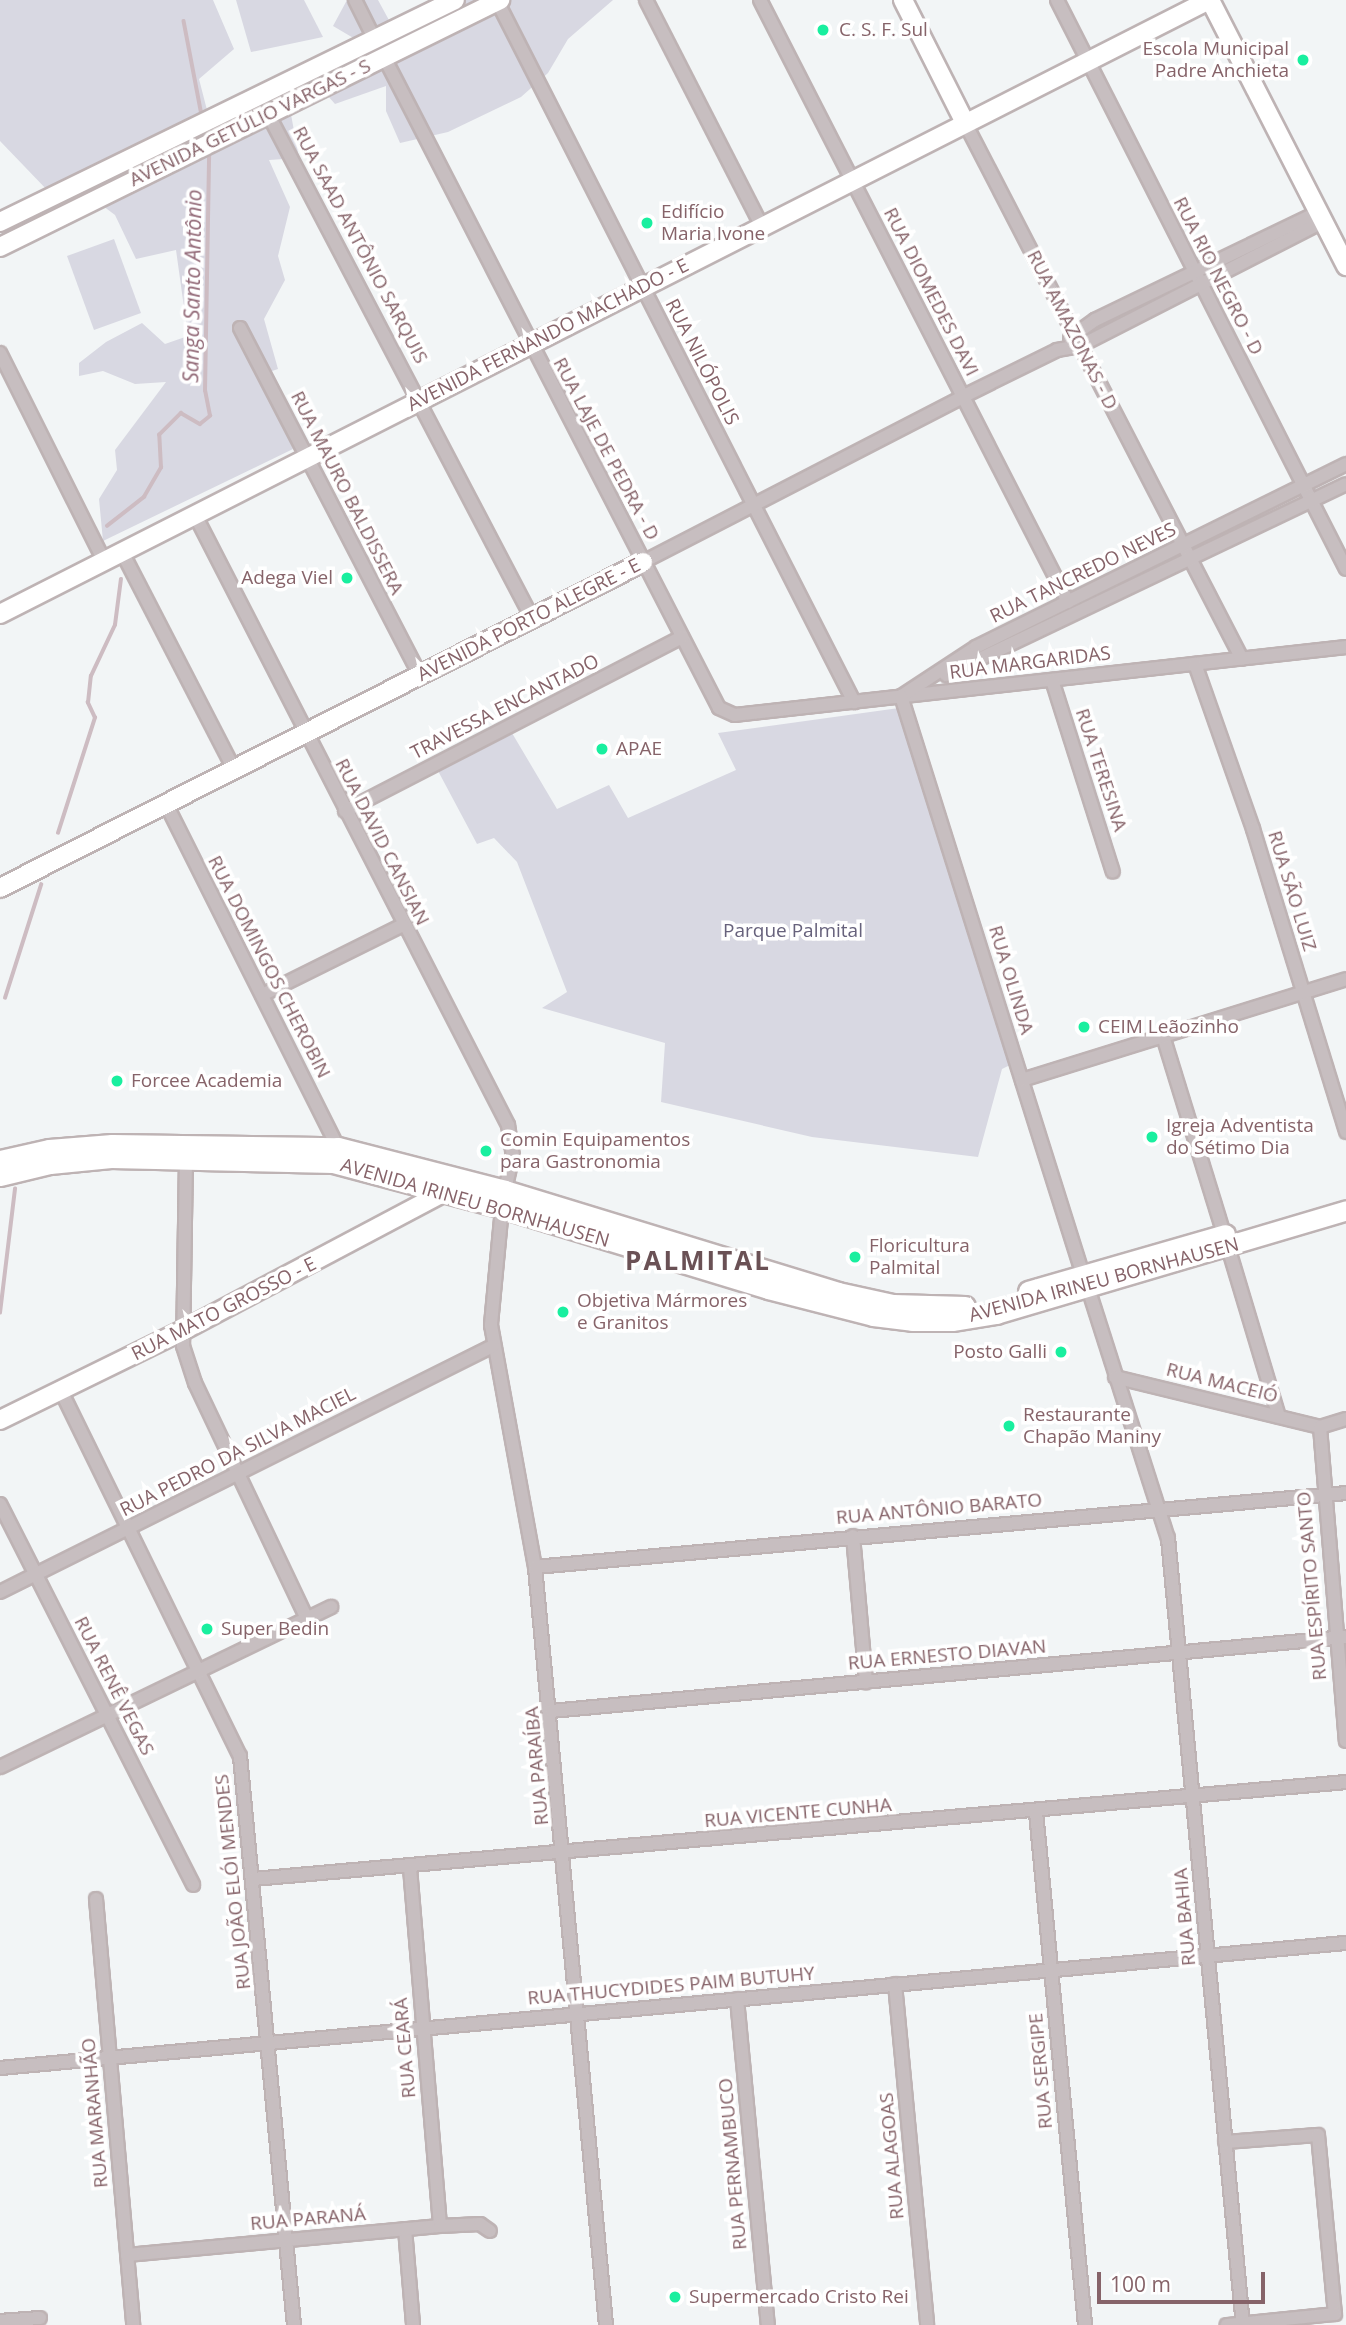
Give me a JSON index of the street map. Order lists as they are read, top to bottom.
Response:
{
  "streets": {
    "main road": ["AVENIDA IRINEU BORNHAUSEN"],
    "street": [
      "AVENIDA GETÚLIO VARGAS - S",
      "RUA SAAD ANTÔNIO SARQUIS",
      "RUA RIO NEGRO - D",
      "RUA DIOMEDES DAVI",
      "RUA AMAZONAS - D",
      "AVENIDA FERNANDO MACHADO - E",
      "RUA NILÓPOLIS",
      "RUA LAJE DE PEDRA - D",
      "RUA MAURO BALDISSERA",
      "RUA TANCREDO NEVES",
      "AVENIDA PORTO ALEGRE - E",
      "RUA MARGARIDAS",
      "TRAVESSA ENCANTADO",
      "RUA TERESINA",
      "RUA DAVID CANSIAN",
      "RUA SÃO LUIZ",
      "RUA DOMINGOS CHEROBIN",
      "RUA OLINDA",
      "RUA MATO GROSSO - E",
      "RUA MACEIÓ",
      "RUA PEDRO DA SILVA MACIEL",
      "RUA ANTÔNIO BARATO",
      "RUA ESPÍRITO SANTO",
      "RUA ERNESTO DIAVAN",
      "RUA RENÊ VEGAS",
      "RUA PARAÍBA",
      "RUA VICENTE CUNHA",
      "RUA JOÃO ELÓI MENDES",
      "RUA BAHIA",
      "RUA THUCYDIDES PAIM BUTUHY",
      "RUA CEARÁ",
      "RUA SERGIPE",
      "RUA MARANHÃO",
      "RUA ALAGOAS",
      "RUA PERNAMBUCO",
      "RUA PARANÁ"
    ]
  },
  "crossings": [
    ["AVENIDA GETÚLIO VARGAS - S", "RUA SAAD ANTÔNIO SARQUIS"],
    ["AVENIDA GETÚLIO VARGAS - S", "RUA NILÓPOLIS"],
    ["AVENIDA GETÚLIO VARGAS - S", "RUA LAJE DE PEDRA - D"],
    ["RUA SAAD ANTÔNIO SARQUIS", "AVENIDA FERNANDO MACHADO - E"],
    ["RUA SAAD ANTÔNIO SARQUIS", "AVENIDA PORTO ALEGRE - E"],
    ["RUA RIO NEGRO - D", "AVENIDA FERNANDO MACHADO - E"],
    ["RUA RIO NEGRO - D", "RUA TANCREDO NEVES"],
    ["RUA RIO NEGRO - D", "AVENIDA PORTO ALEGRE - E"],
    ["RUA DIOMEDES DAVI", "AVENIDA FERNANDO MACHADO - E"],
    ["RUA DIOMEDES DAVI", "RUA TANCREDO NEVES"],
    ["RUA DIOMEDES DAVI", "AVENIDA PORTO ALEGRE - E"],
    ["RUA AMAZONAS - D", "AVENIDA FERNANDO MACHADO - E"],
    ["RUA AMAZONAS - D", "RUA TANCREDO NEVES"],
    ["RUA AMAZONAS - D", "AVENIDA PORTO ALEGRE - E"],
    ["RUA AMAZONAS - D", "RUA MARGARIDAS"],
    ["AVENIDA FERNANDO MACHADO - E", "RUA NILÓPOLIS"],
    ["AVENIDA FERNANDO MACHADO - E", "RUA LAJE DE PEDRA - D"],
    ["AVENIDA FERNANDO MACHADO - E", "RUA MAURO BALDISSERA"],
    ["AVENIDA FERNANDO MACHADO - E", "RUA DAVID CANSIAN"],
    ["RUA NILÓPOLIS", "AVENIDA PORTO ALEGRE - E"],
    ["RUA NILÓPOLIS", "RUA MARGARIDAS"],
    ["RUA LAJE DE PEDRA - D", "AVENIDA PORTO ALEGRE - E"],
    ["RUA LAJE DE PEDRA - D", "RUA MARGARIDAS"],
    ["RUA LAJE DE PEDRA - D", "TRAVESSA ENCANTADO"],
    ["RUA MAURO BALDISSERA", "AVENIDA PORTO ALEGRE - E"],
    ["RUA TANCREDO NEVES", "RUA MARGARIDAS"],
    ["RUA TANCREDO NEVES", "RUA OLINDA"],
    ["AVENIDA PORTO ALEGRE - E", "RUA DAVID CANSIAN"],
    ["AVENIDA PORTO ALEGRE - E", "RUA DOMINGOS CHEROBIN"],
    ["RUA MARGARIDAS", "RUA TERESINA"],
    ["RUA MARGARIDAS", "RUA SÃO LUIZ"],
    ["RUA MARGARIDAS", "RUA OLINDA"],
    ["TRAVESSA ENCANTADO", "RUA DAVID CANSIAN"],
    ["RUA DAVID CANSIAN", "AVENIDA IRINEU BORNHAUSEN"],
    ["RUA DAVID CANSIAN", "RUA PARAÍBA"],
    ["RUA DOMINGOS CHEROBIN", "AVENIDA IRINEU BORNHAUSEN"],
    ["RUA OLINDA", "AVENIDA IRINEU BORNHAUSEN"],
    ["RUA OLINDA", "RUA MACEIÓ"],
    ["RUA OLINDA", "RUA ANTÔNIO BARATO"],
    ["RUA OLINDA", "RUA BAHIA"],
    ["AVENIDA IRINEU BORNHAUSEN", "RUA MATO GROSSO - E"],
    ["AVENIDA IRINEU BORNHAUSEN", "RUA PARAÍBA"],
    ["RUA MATO GROSSO - E", "RUA JOÃO ELÓI MENDES"],
    ["RUA MACEIÓ", "RUA ESPÍRITO SANTO"],
    ["RUA PEDRO DA SILVA MACIEL", "RUA RENÊ VEGAS"],
    ["RUA PEDRO DA SILVA MACIEL", "RUA PARAÍBA"],
    ["RUA PEDRO DA SILVA MACIEL", "RUA JOÃO ELÓI MENDES"],
    ["RUA ANTÔNIO BARATO", "RUA ESPÍRITO SANTO"],
    ["RUA ANTÔNIO BARATO", "RUA PARAÍBA"],
    ["RUA ANTÔNIO BARATO", "RUA BAHIA"],
    ["RUA ESPÍRITO SANTO", "RUA ERNESTO DIAVAN"],
    ["RUA ERNESTO DIAVAN", "RUA PARAÍBA"],
    ["RUA ERNESTO DIAVAN", "RUA BAHIA"],
    ["RUA PARAÍBA", "RUA VICENTE CUNHA"],
    ["RUA PARAÍBA", "RUA THUCYDIDES PAIM BUTUHY"],
    ["RUA VICENTE CUNHA", "RUA JOÃO ELÓI MENDES"],
    ["RUA VICENTE CUNHA", "RUA BAHIA"],
    ["RUA VICENTE CUNHA", "RUA CEARÁ"],
    ["RUA VICENTE CUNHA", "RUA SERGIPE"],
    ["RUA JOÃO ELÓI MENDES", "RUA THUCYDIDES PAIM BUTUHY"],
    ["RUA JOÃO ELÓI MENDES", "RUA PARANÁ"],
    ["RUA BAHIA", "RUA THUCYDIDES PAIM BUTUHY"],
    ["RUA THUCYDIDES PAIM BUTUHY", "RUA CEARÁ"],
    ["RUA THUCYDIDES PAIM BUTUHY", "RUA SERGIPE"],
    ["RUA THUCYDIDES PAIM BUTUHY", "RUA MARANHÃO"],
    ["RUA THUCYDIDES PAIM BUTUHY", "RUA ALAGOAS"],
    ["RUA THUCYDIDES PAIM BUTUHY", "RUA PERNAMBUCO"],
    ["RUA CEARÁ", "RUA PARANÁ"],
    ["RUA MARANHÃO", "RUA PARANÁ"]
  ],
  "districts": ["PALMITAL"],
  "water": ["Sanga Santo Antônio"],
  "parks": ["Parque Palmital"],
  "places": [
    "C. S. F. Sul",
    "Escola Municipal Padre Anchieta",
    "Edifício Maria Ivone",
    "Adega Viel",
    "APAE",
    "CEIM Leãozinho",
    "Forcee Academia",
    "Igreja Adventista do Sétimo Dia",
    "Comin Equipamentos para Gastronomia",
    "Floricultura Palmital",
    "Objetiva Mármores e Granitos",
    "Posto Galli",
    "Restaurante Chapão Maniny",
    "Super Bedin",
    "Supermercado Cristo Rei"
  ],
  "scale_bar": "100 m"
}
